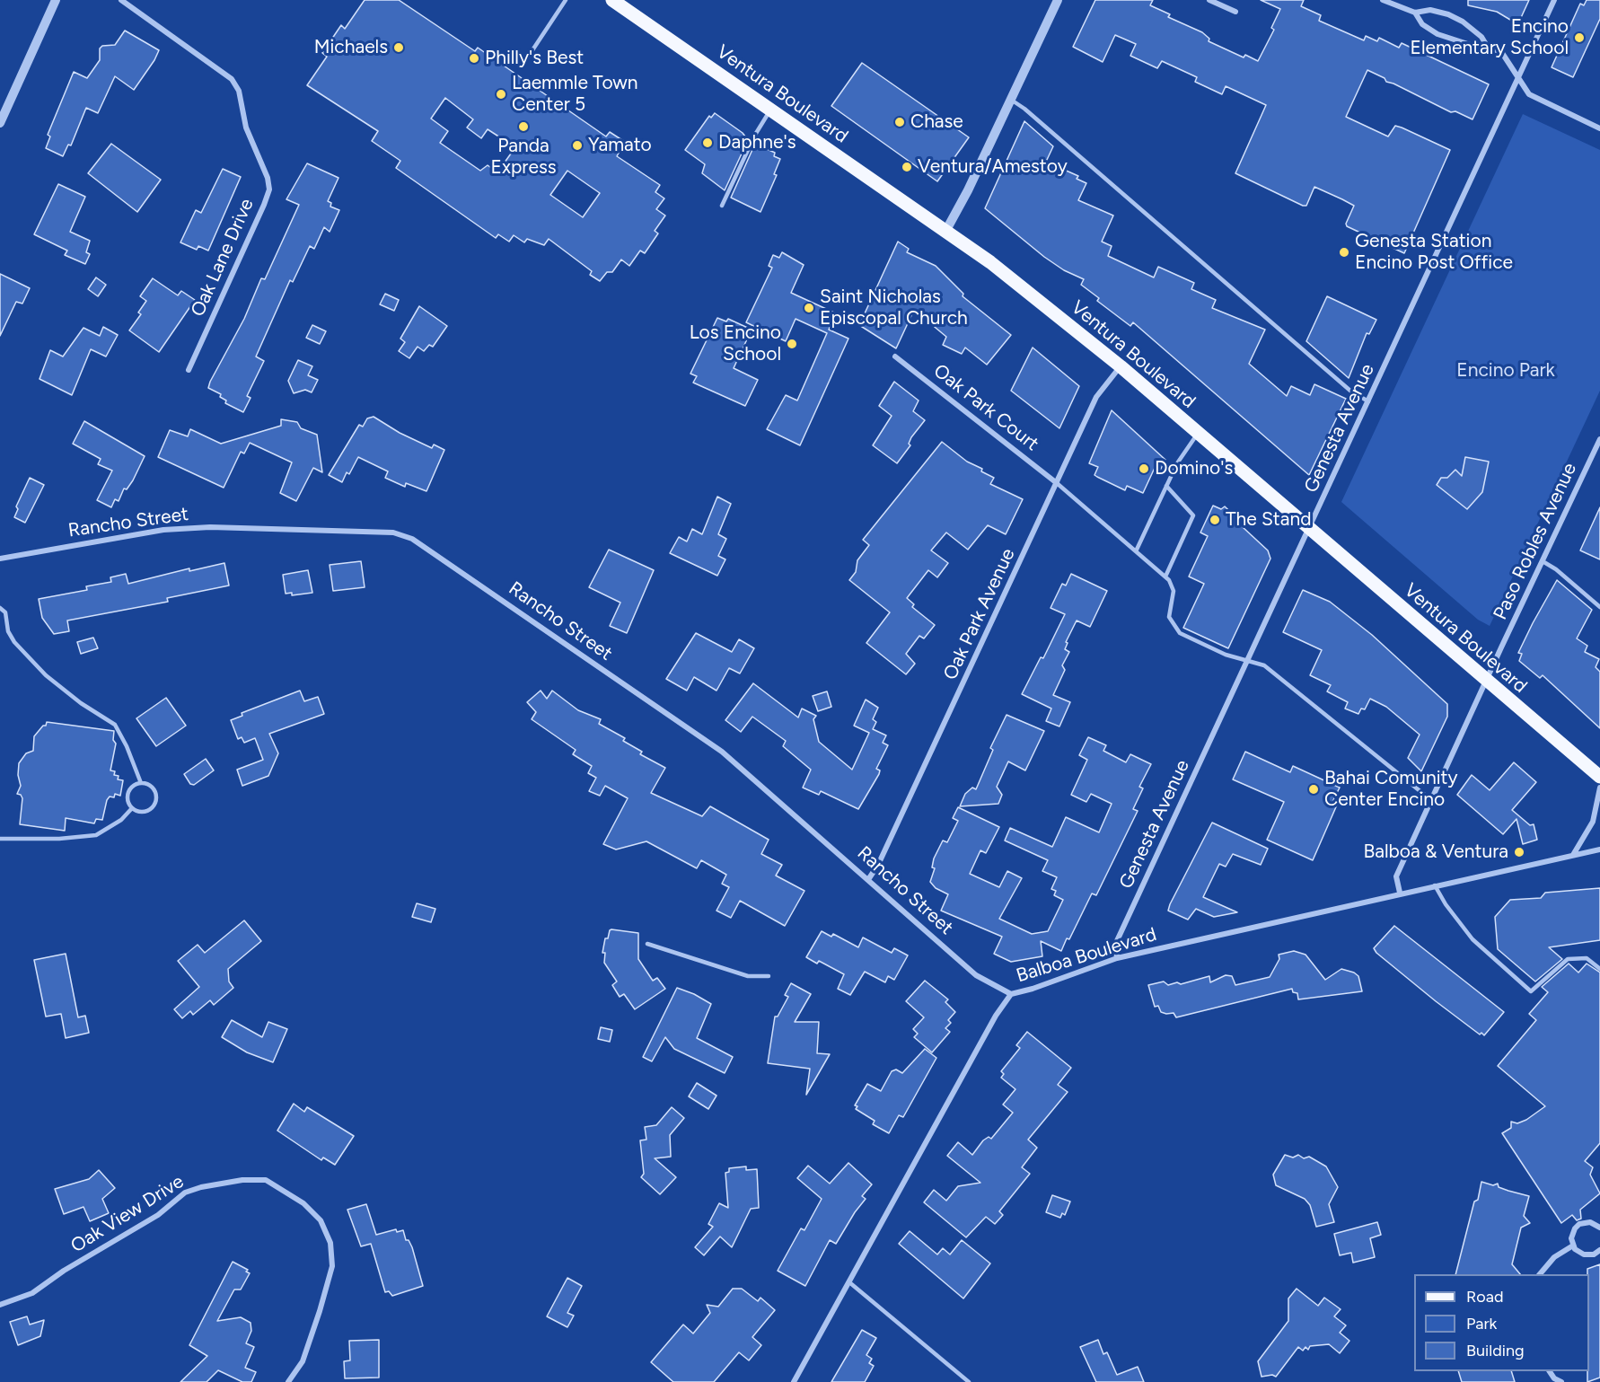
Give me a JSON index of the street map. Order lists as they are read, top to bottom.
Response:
{
  "streets": {
    "main road": ["Ventura Boulevard"],
    "street": [
      "Oak Lane Drive",
      "Oak Park Court",
      "Genesta Avenue",
      "Rancho Street",
      "Paso Robles Avenue",
      "Oak Park Avenue",
      "Balboa Boulevard",
      "Oak View Drive"
    ]
  },
  "crossings": [
    ["Ventura Boulevard", "Genesta Avenue"],
    ["Ventura Boulevard", "Paso Robles Avenue"],
    ["Ventura Boulevard", "Oak Park Avenue"],
    ["Oak Park Court", "Oak Park Avenue"],
    ["Genesta Avenue", "Balboa Boulevard"],
    ["Rancho Street", "Oak Park Avenue"],
    ["Rancho Street", "Balboa Boulevard"],
    ["Paso Robles Avenue", "Balboa Boulevard"]
  ],
  "parks": ["Encino Park"],
  "places": [
    "Encino Elementary School",
    "Michaels",
    "Philly's Best",
    "Laemmle Town Center 5",
    "Chase",
    "Panda Express",
    "Daphne's",
    "Yamato",
    "Ventura/Amestoy",
    "Genesta Station Encino Post Office",
    "Saint Nicholas Episcopal Church",
    "Los Encino School",
    "Domino's",
    "The Stand",
    "Bahai Comunity Center Encino",
    "Balboa & Ventura"
  ],
  "legend": ["Road", "Park", "Building"]
}
